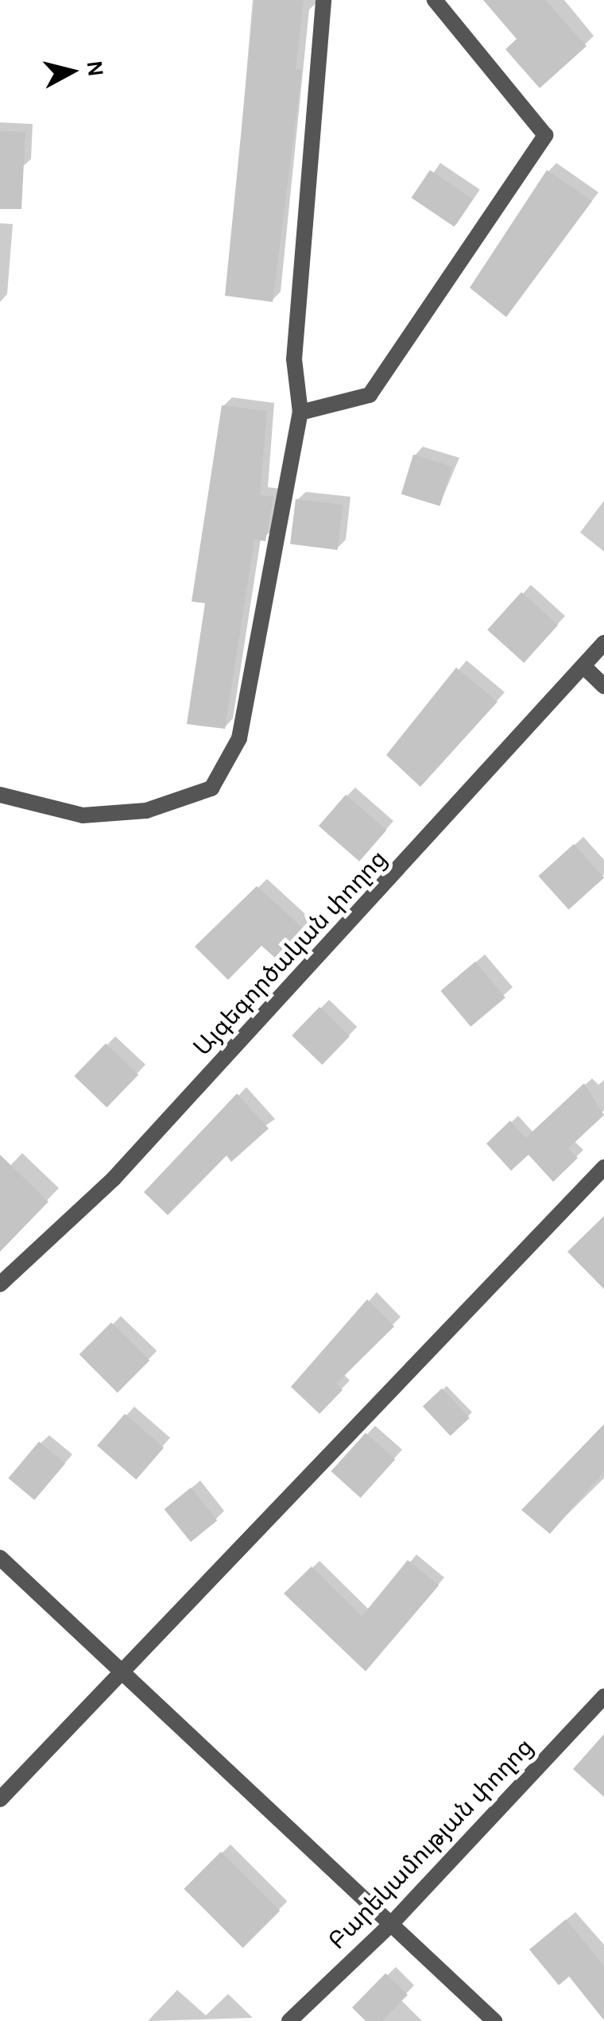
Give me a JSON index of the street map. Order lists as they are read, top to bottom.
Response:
{
  "streets": {
    "street": ["Այգեգործական փողոց", "Բարեկամության փողոց"]
  },
  "north": "right"
}
